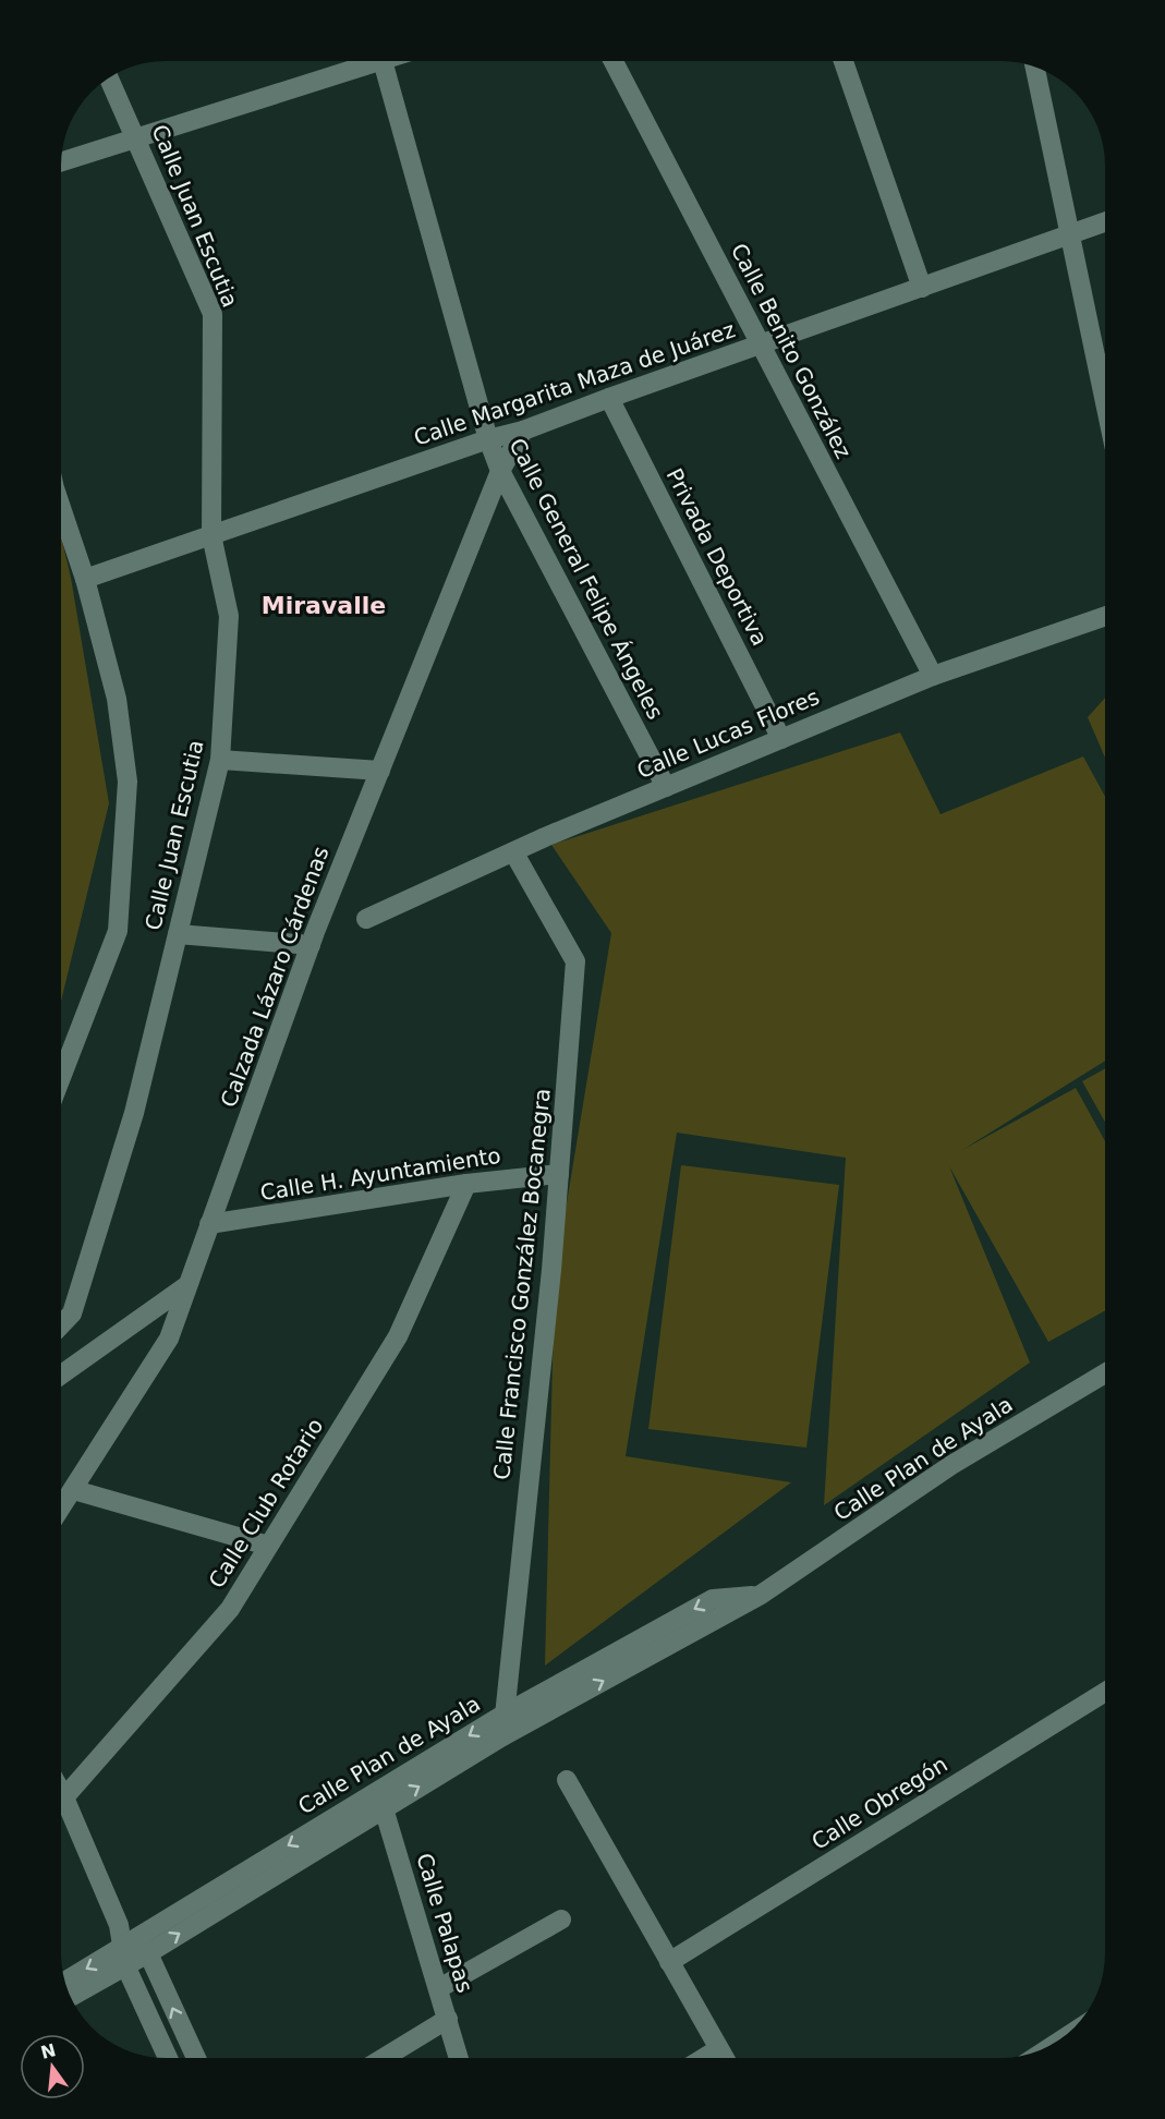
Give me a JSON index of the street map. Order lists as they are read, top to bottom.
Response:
{
  "streets": {
    "street": [
      "Calle Juan Escutia",
      "Calle Benito González",
      "Calle Margarita Maza de Juárez",
      "Privada Deportiva",
      "Calle General Felipe Ángeles",
      "Calle Lucas Flores",
      "Calzada Lázaro Cárdenas",
      "Calle H. Ayuntamiento",
      "Calle Francisco González Bocanegra",
      "Calle Plan de Ayala",
      "Calle Club Rotario",
      "Calle Obregón",
      "Calle Palapas"
    ]
  },
  "crossings": [
    ["Calle Juan Escutia", "Calle Margarita Maza de Juárez"],
    ["Calle Benito González", "Calle Margarita Maza de Juárez"],
    ["Calle Benito González", "Calle Lucas Flores"],
    ["Calle Margarita Maza de Juárez", "Privada Deportiva"],
    ["Calle Margarita Maza de Juárez", "Calle General Felipe Ángeles"],
    ["Calle Margarita Maza de Juárez", "Calzada Lázaro Cárdenas"],
    ["Privada Deportiva", "Calle Lucas Flores"],
    ["Calle General Felipe Ángeles", "Calle Lucas Flores"],
    ["Calle General Felipe Ángeles", "Calzada Lázaro Cárdenas"],
    ["Calle Lucas Flores", "Calle Francisco González Bocanegra"],
    ["Calzada Lázaro Cárdenas", "Calle H. Ayuntamiento"],
    ["Calle H. Ayuntamiento", "Calle Francisco González Bocanegra"],
    ["Calle H. Ayuntamiento", "Calle Club Rotario"],
    ["Calle Francisco González Bocanegra", "Calle Plan de Ayala"],
    ["Calle Plan de Ayala", "Calle Palapas"]
  ],
  "districts": ["Miravalle"],
  "north": "top"
}
